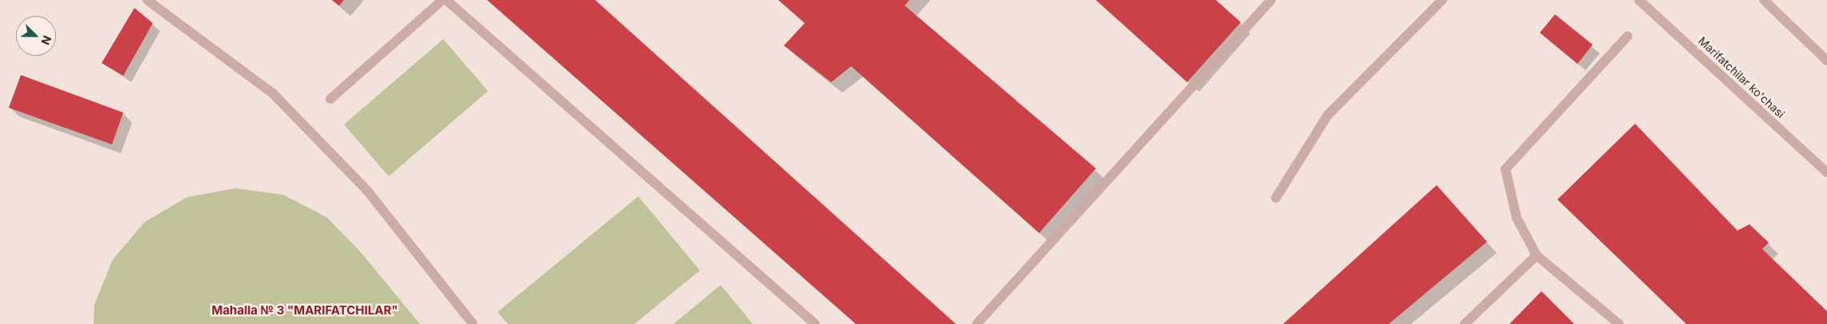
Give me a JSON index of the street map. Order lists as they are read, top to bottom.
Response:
{
  "streets": {
    "street": ["Marifatchilar ko'chasi"]
  },
  "districts": ["Mahalla № 3 \"MARIFATCHILAR\""],
  "north": "bottom right"
}
